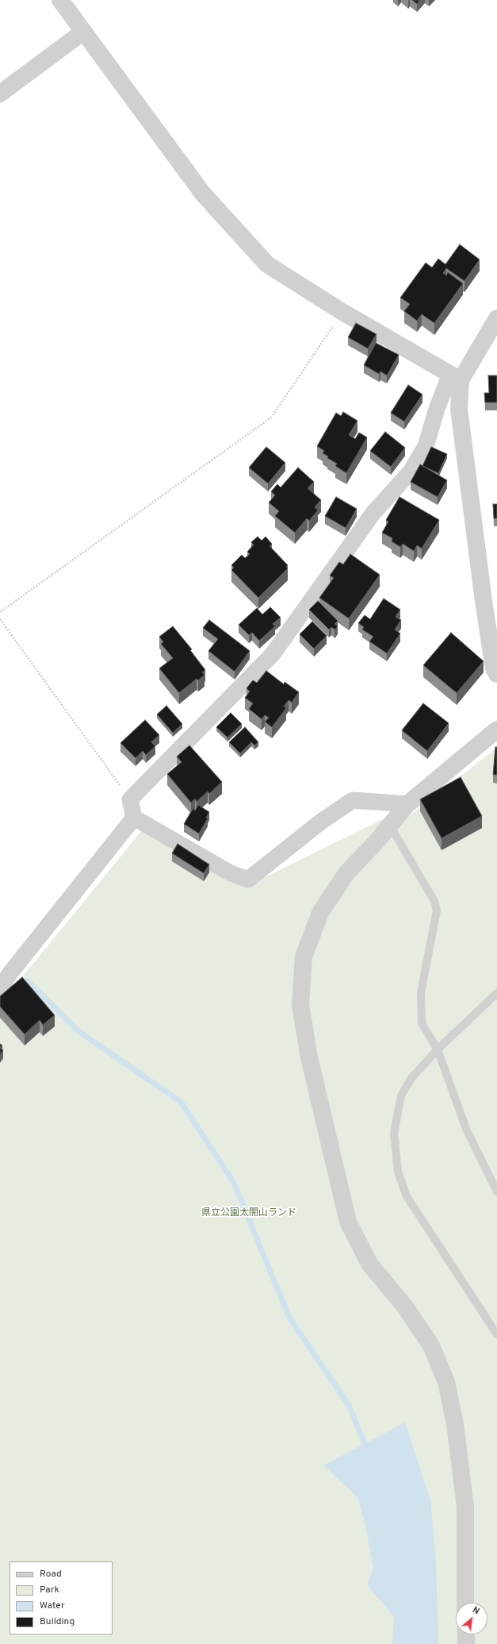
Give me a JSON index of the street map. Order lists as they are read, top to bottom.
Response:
{
  "parks": ["県立公園太閤山ランド"],
  "legend": [
    "Road",
    "Park",
    "Water",
    "Building"
  ],
  "north": "top right"
}
